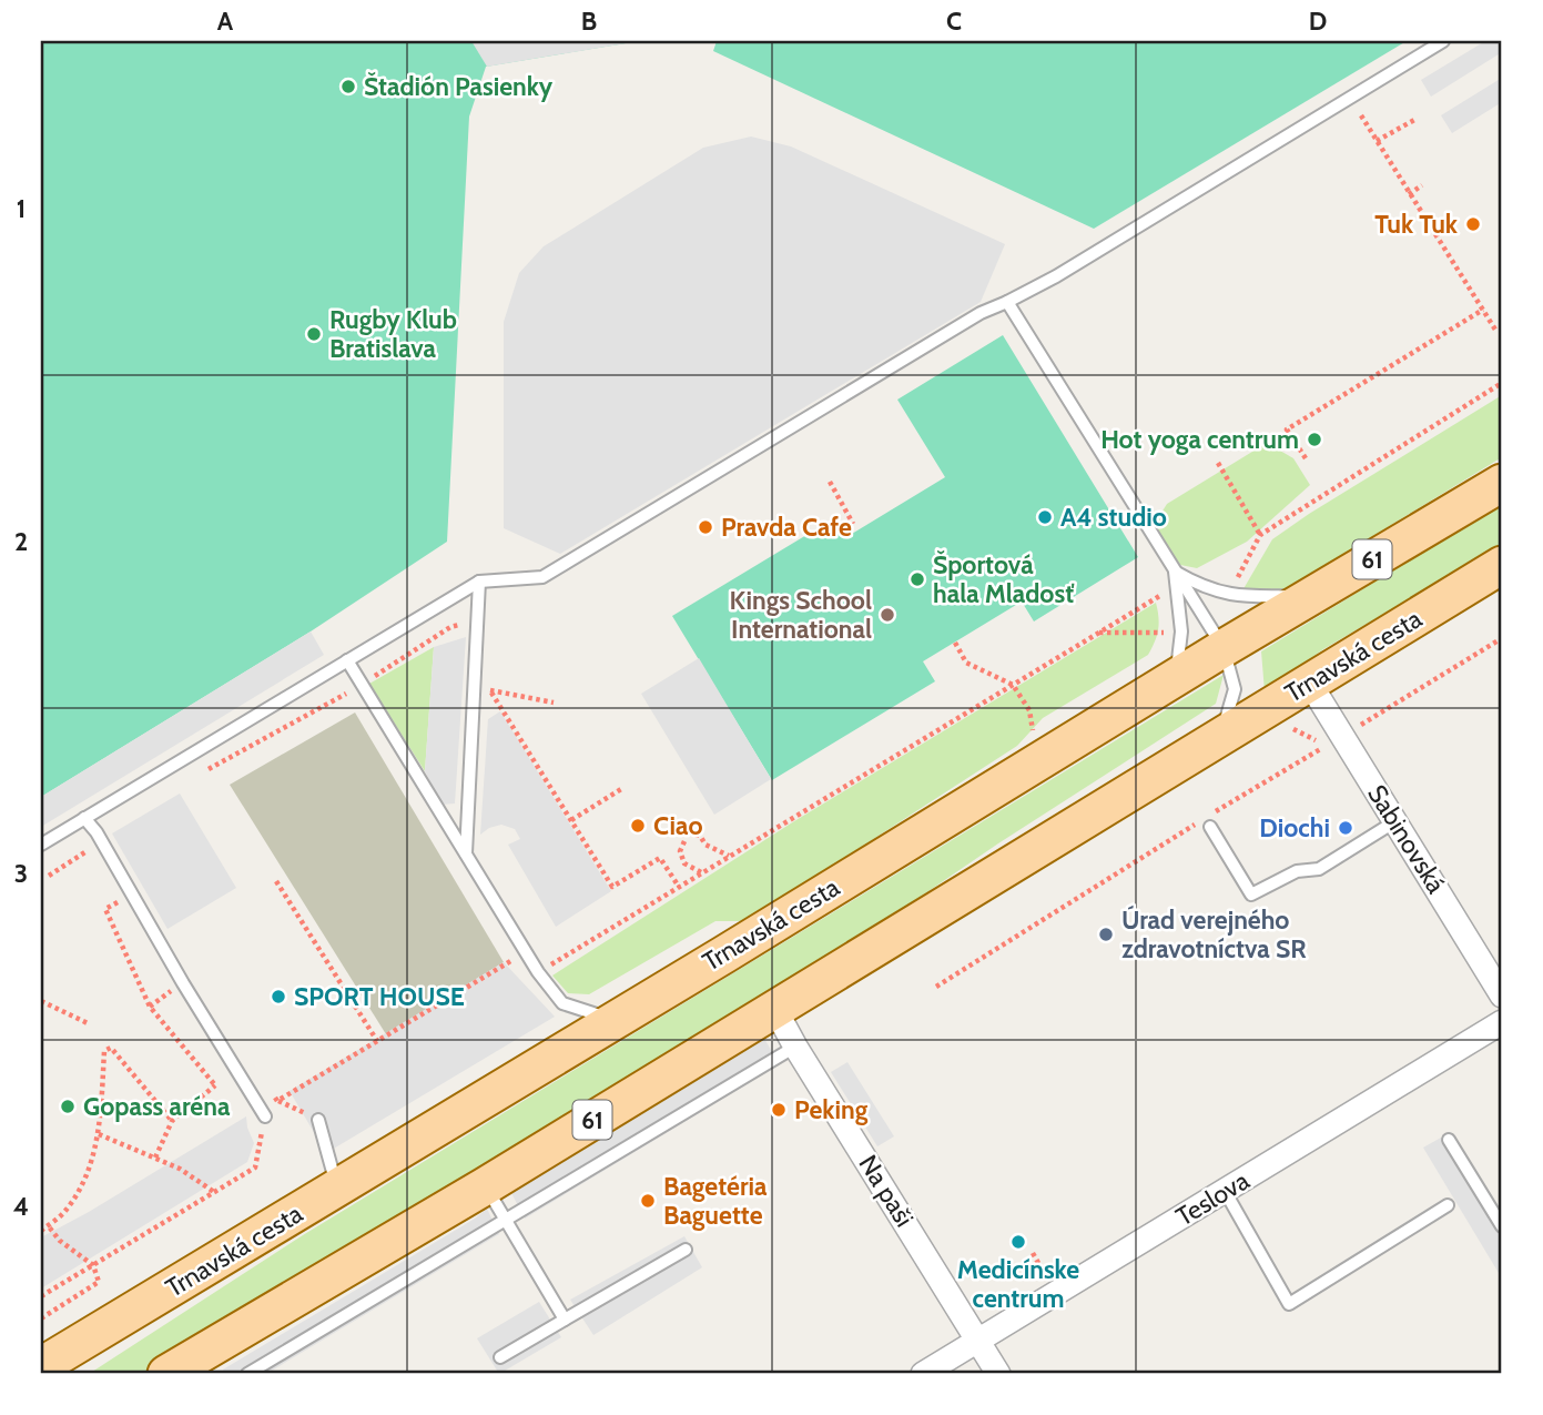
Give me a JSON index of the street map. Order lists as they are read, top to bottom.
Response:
{
  "streets": {
    "main road": ["61", "Trnavská cesta"],
    "street": ["Sabinovská", "Na paši", "Teslova"]
  },
  "crossings": [
    ["Trnavská cesta", "Sabinovská"],
    ["Trnavská cesta", "Na paši"],
    ["Na paši", "Teslova"]
  ],
  "places": [
    "Štadión Pasienky",
    "Tuk Tuk",
    "Rugby Klub Bratislava",
    "Hot yoga centrum",
    "A4 studio",
    "Pravda Cafe",
    "Športová hala Mladosť",
    "Kings School International",
    "Ciao",
    "Diochi",
    "Úrad verejného zdravotníctva SR",
    "SPORT HOUSE",
    "Gopass aréna",
    "Peking",
    "Bagetéria Baguette",
    "Medicínske centrum"
  ],
  "grid": {
    "columns": [
      "A",
      "B",
      "C",
      "D"
    ],
    "rows": [
      "1",
      "2",
      "3",
      "4"
    ]
  }
}
